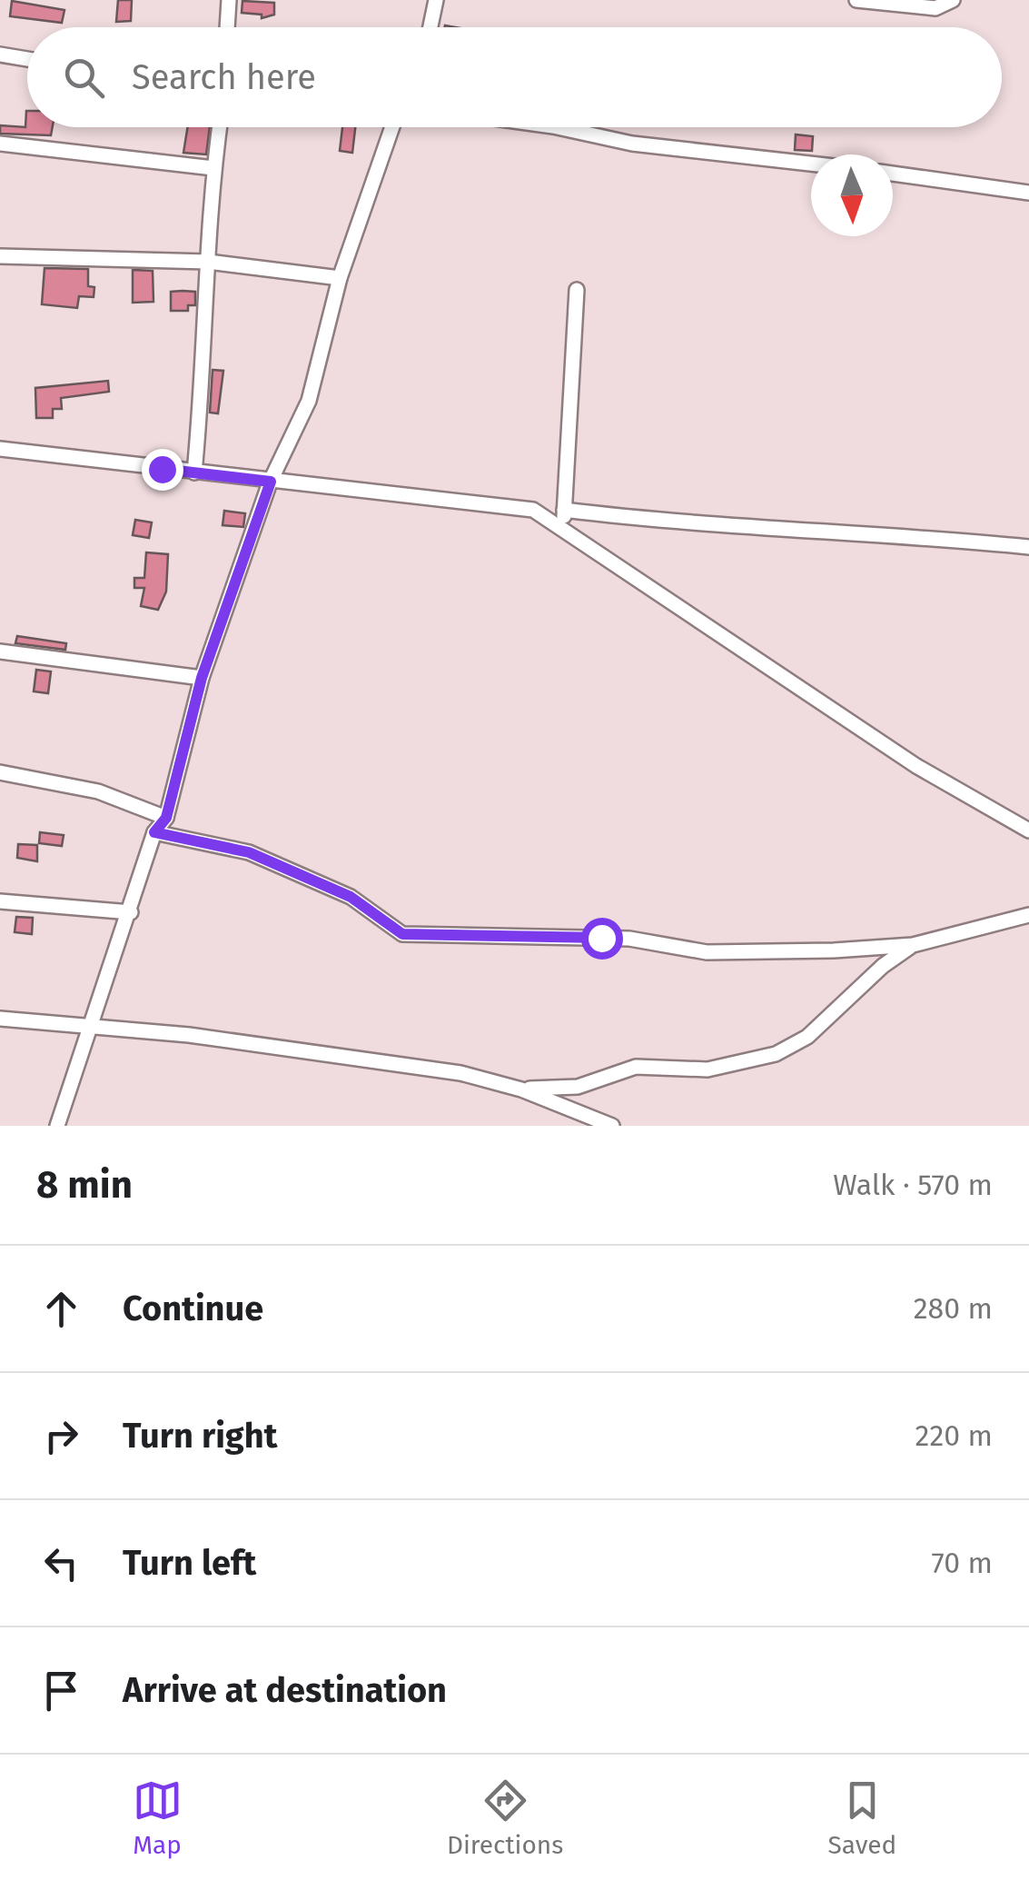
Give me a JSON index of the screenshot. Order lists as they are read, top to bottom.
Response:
{
  "north": "bottom",
  "page": {
    "search": "Search here",
    "heading": ["8 min", "Walk · 570 m"],
    "list": [
      ["Continue", "280 m"],
      ["Turn right", "220 m"],
      ["Turn left", "70 m"],
      "Arrive at destination"
    ],
    "nav": ["Map", "Directions", "Saved"]
  }
}
